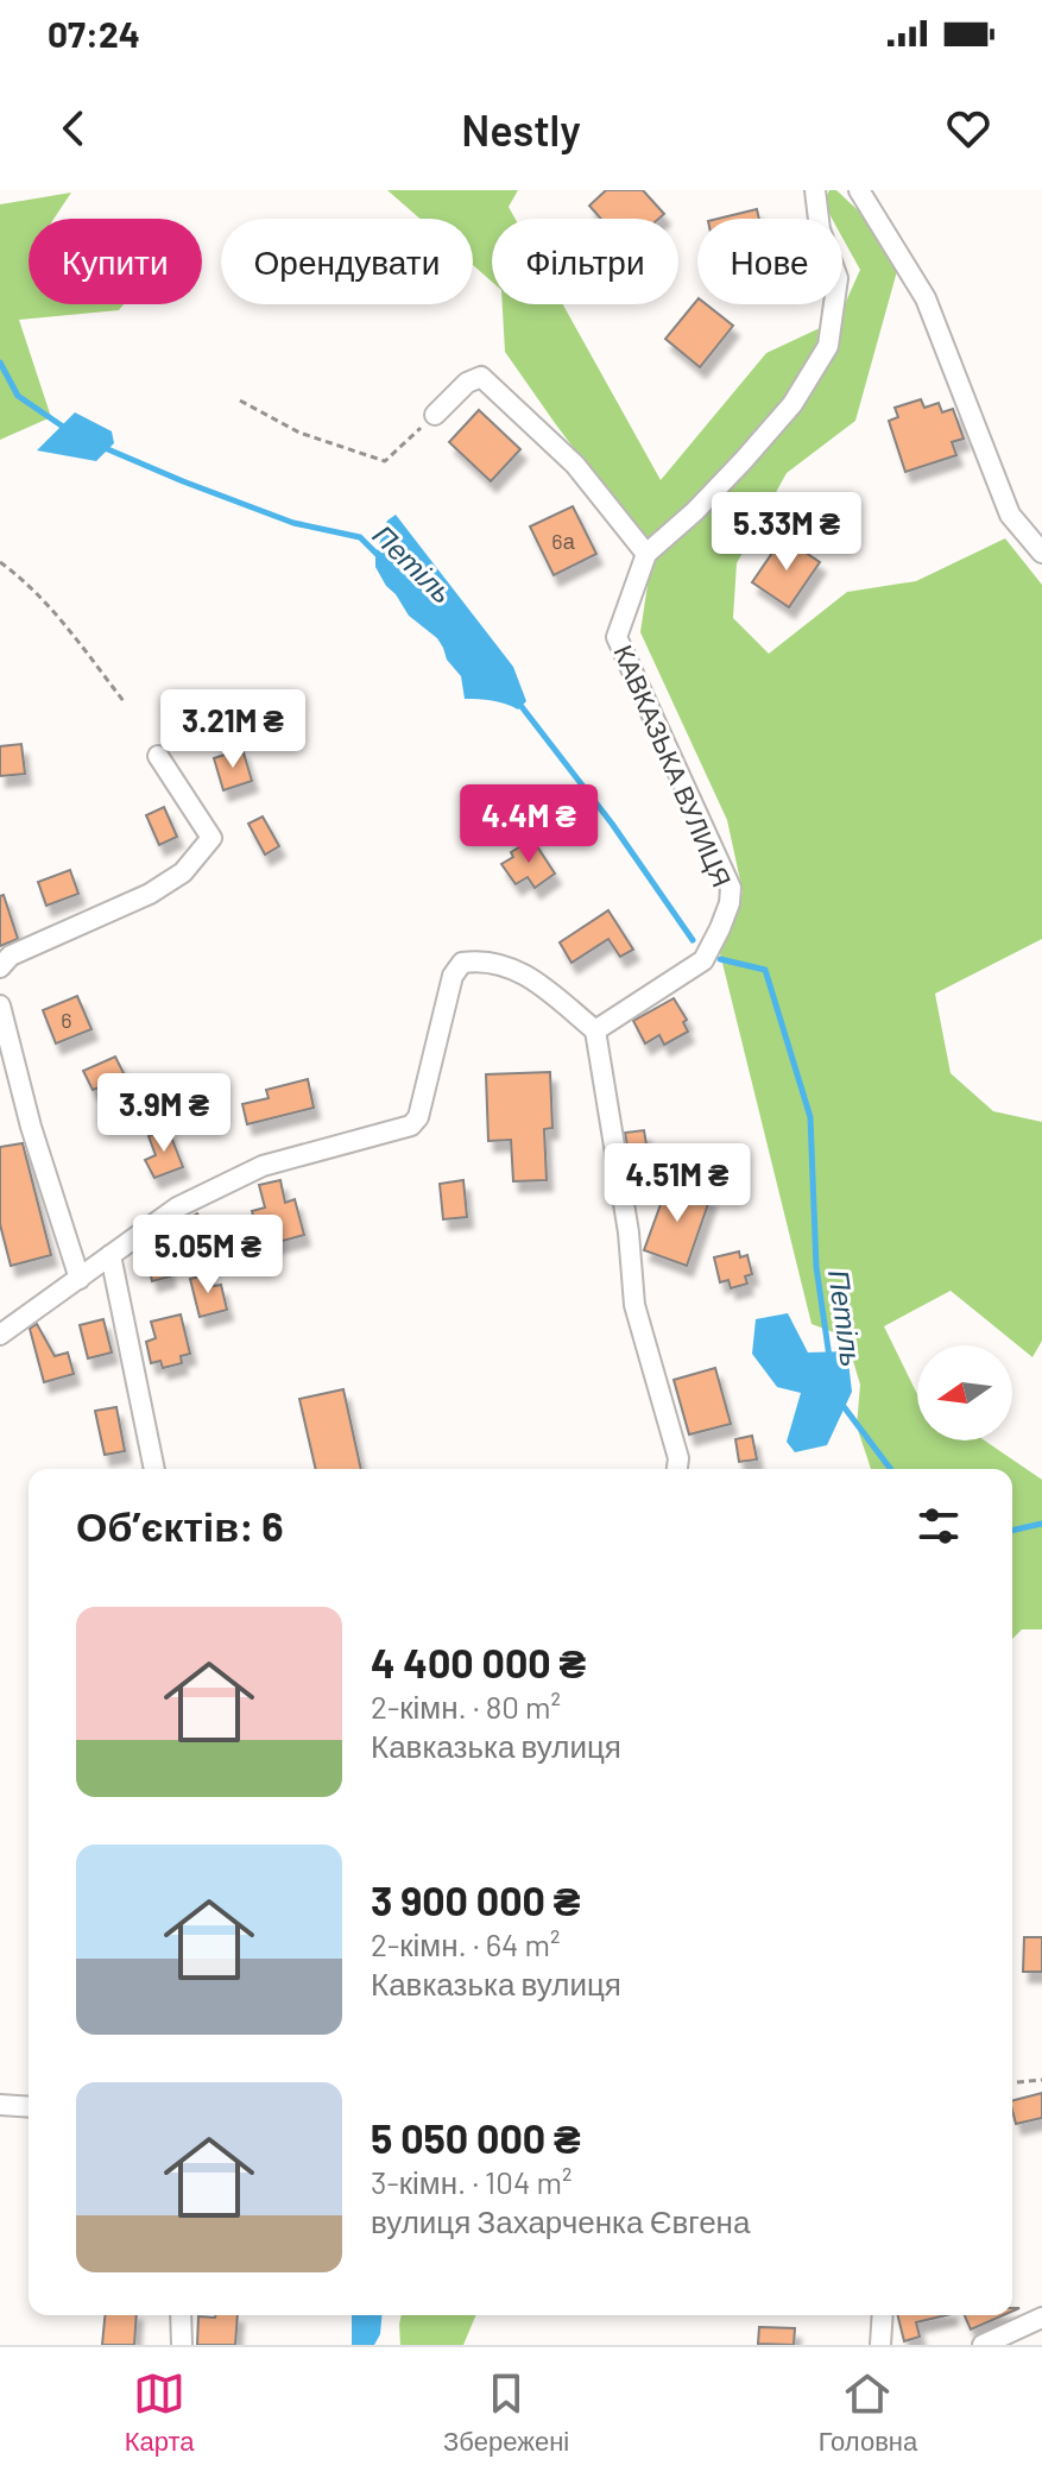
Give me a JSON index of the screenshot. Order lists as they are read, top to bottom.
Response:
{
  "streets": {
    "street": ["КАВКАЗЬКА ВУЛИЦЯ"]
  },
  "water": ["Петіль"],
  "house_numbers": ["6а", "6"],
  "north": "left",
  "page": {
    "status": "07:24",
    "header": "Nestly",
    "chip": [
      "Купити",
      "Орендувати",
      "Фільтри",
      "Нове"
    ],
    "price": [
      "5.33M ₴",
      "3.21M ₴",
      "4.4M ₴",
      "3.9M ₴",
      "4.51M ₴",
      "5.05M ₴"
    ],
    "heading": "Об’єктів: 6",
    "list": [
      {
        "name": "4 400 000 ₴",
        "note": "2-кімн. · 80 m² · Кавказька вулиця"
      },
      {
        "name": "3 900 000 ₴",
        "note": "2-кімн. · 64 m² · Кавказька вулиця"
      },
      {
        "name": "5 050 000 ₴",
        "note": "3-кімн. · 104 m² · вулиця Захарченка Євгена"
      }
    ],
    "tabs": ["Карта", "Збережені", "Головна"]
  }
}
